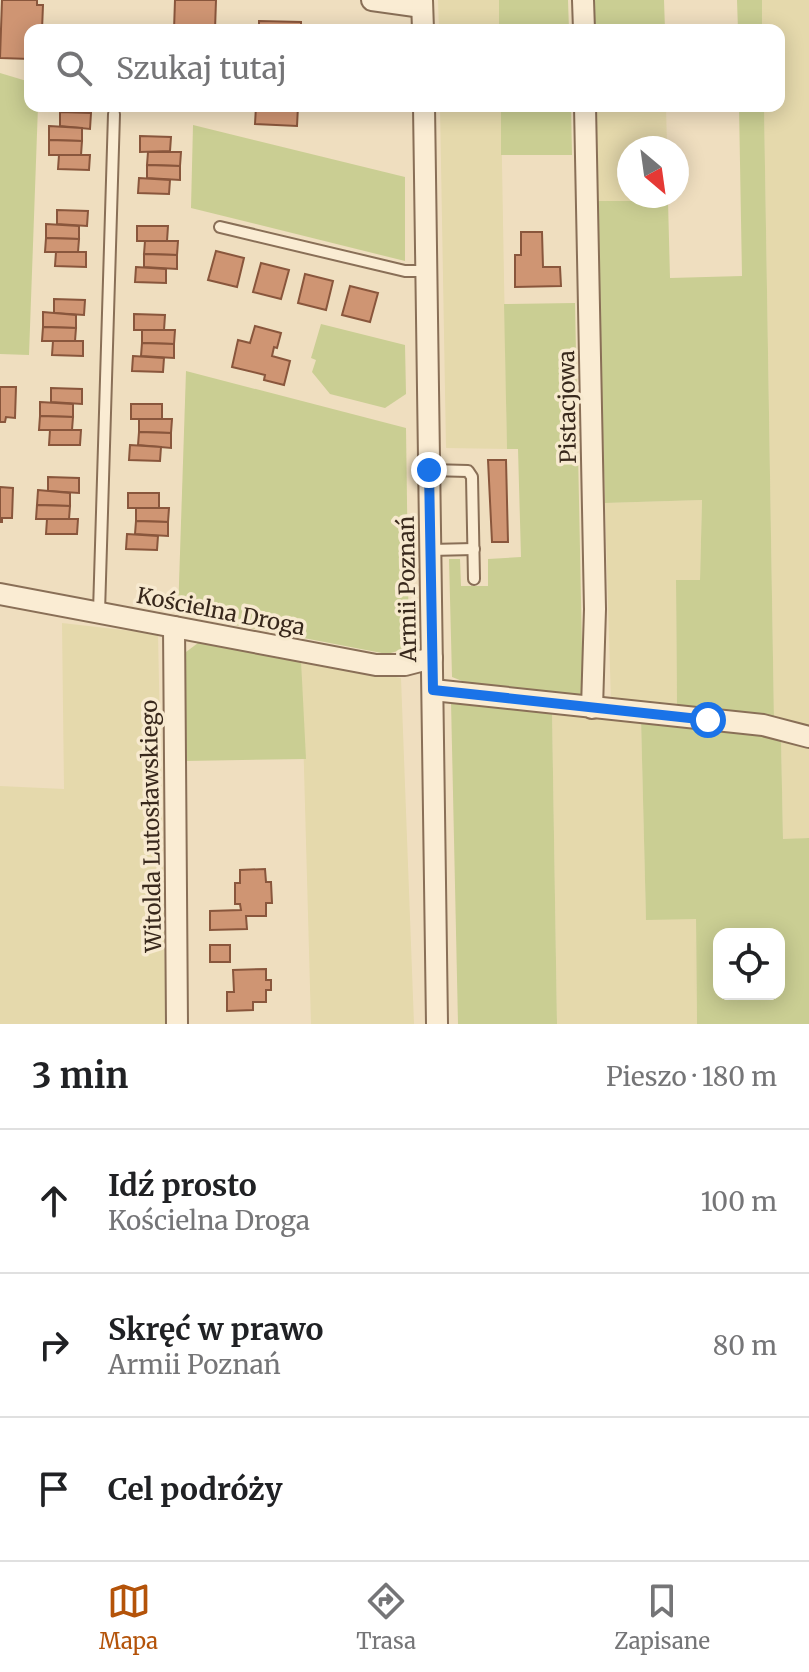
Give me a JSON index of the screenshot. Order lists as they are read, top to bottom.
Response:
{
  "streets": {
    "street": [
      "Pistacjowa",
      "Armii Poznań",
      "Kościelna Droga",
      "Witolda Lutosławskiego"
    ]
  },
  "crossings": [
    ["Armii Poznań", "Kościelna Droga"],
    ["Kościelna Droga", "Witolda Lutosławskiego"]
  ],
  "north": "bottom right",
  "page": {
    "search": "Szukaj tutaj",
    "heading": ["3 min", "Pieszo · 180 m"],
    "list": [
      ["Idź prosto", "Kościelna Droga", "100 m"],
      ["Skręć w prawo", "Armii Poznań", "80 m"],
      "Cel podróży"
    ],
    "nav": ["Mapa", "Trasa", "Zapisane"]
  }
}
